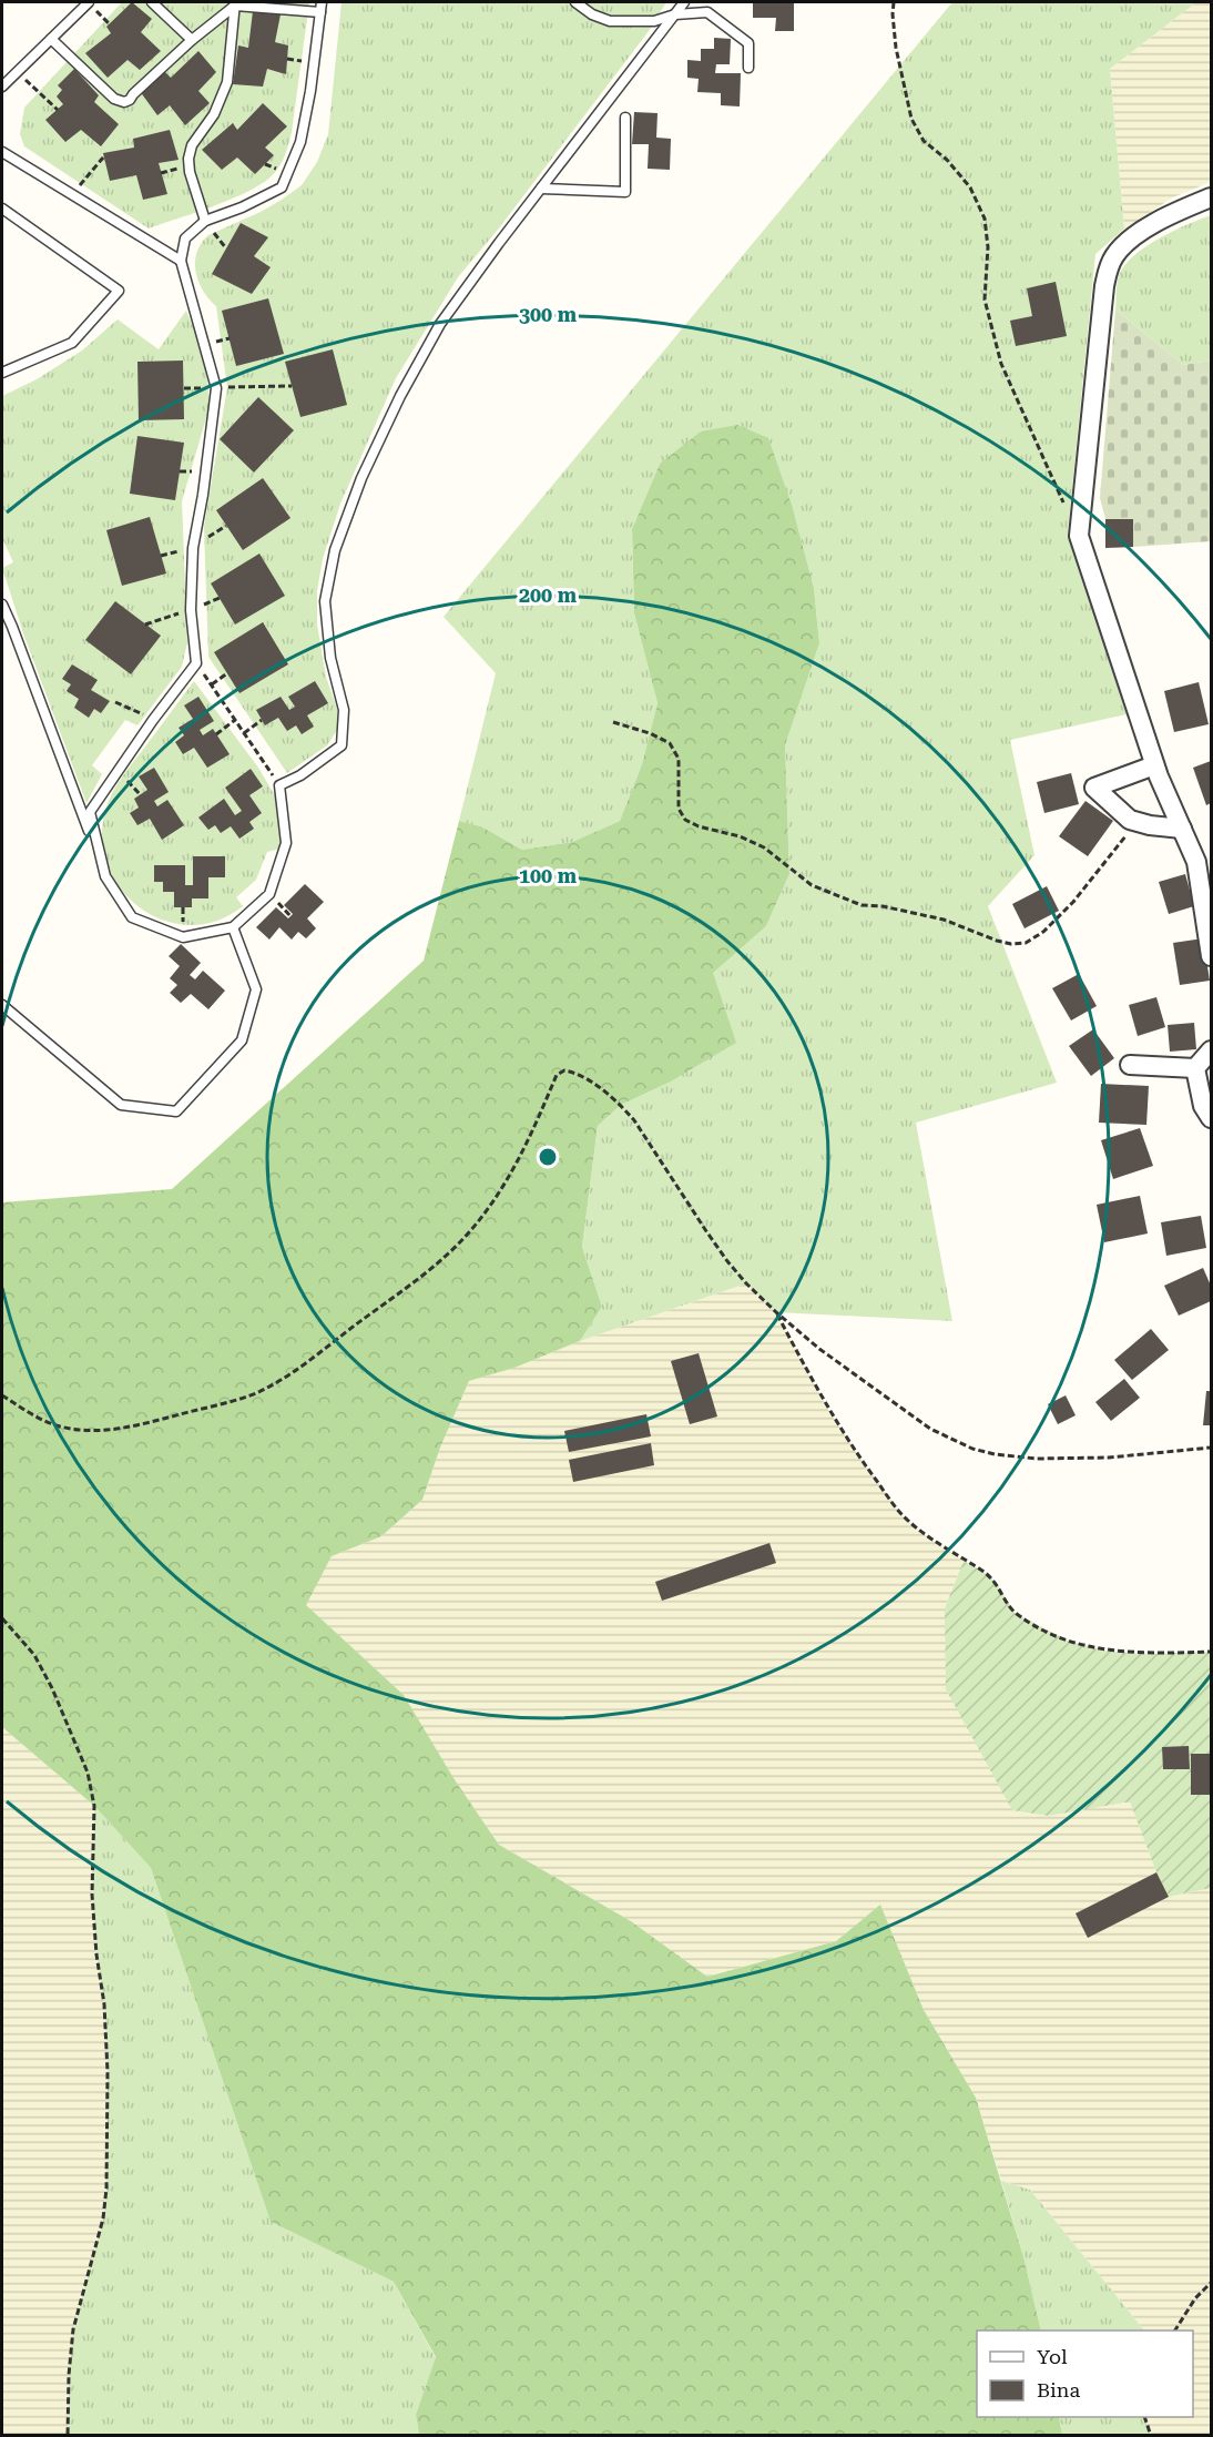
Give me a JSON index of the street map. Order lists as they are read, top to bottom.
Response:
{
  "legend": ["Yol", "Bina"],
  "rings": ["300 m", "200 m", "100 m"]
}
